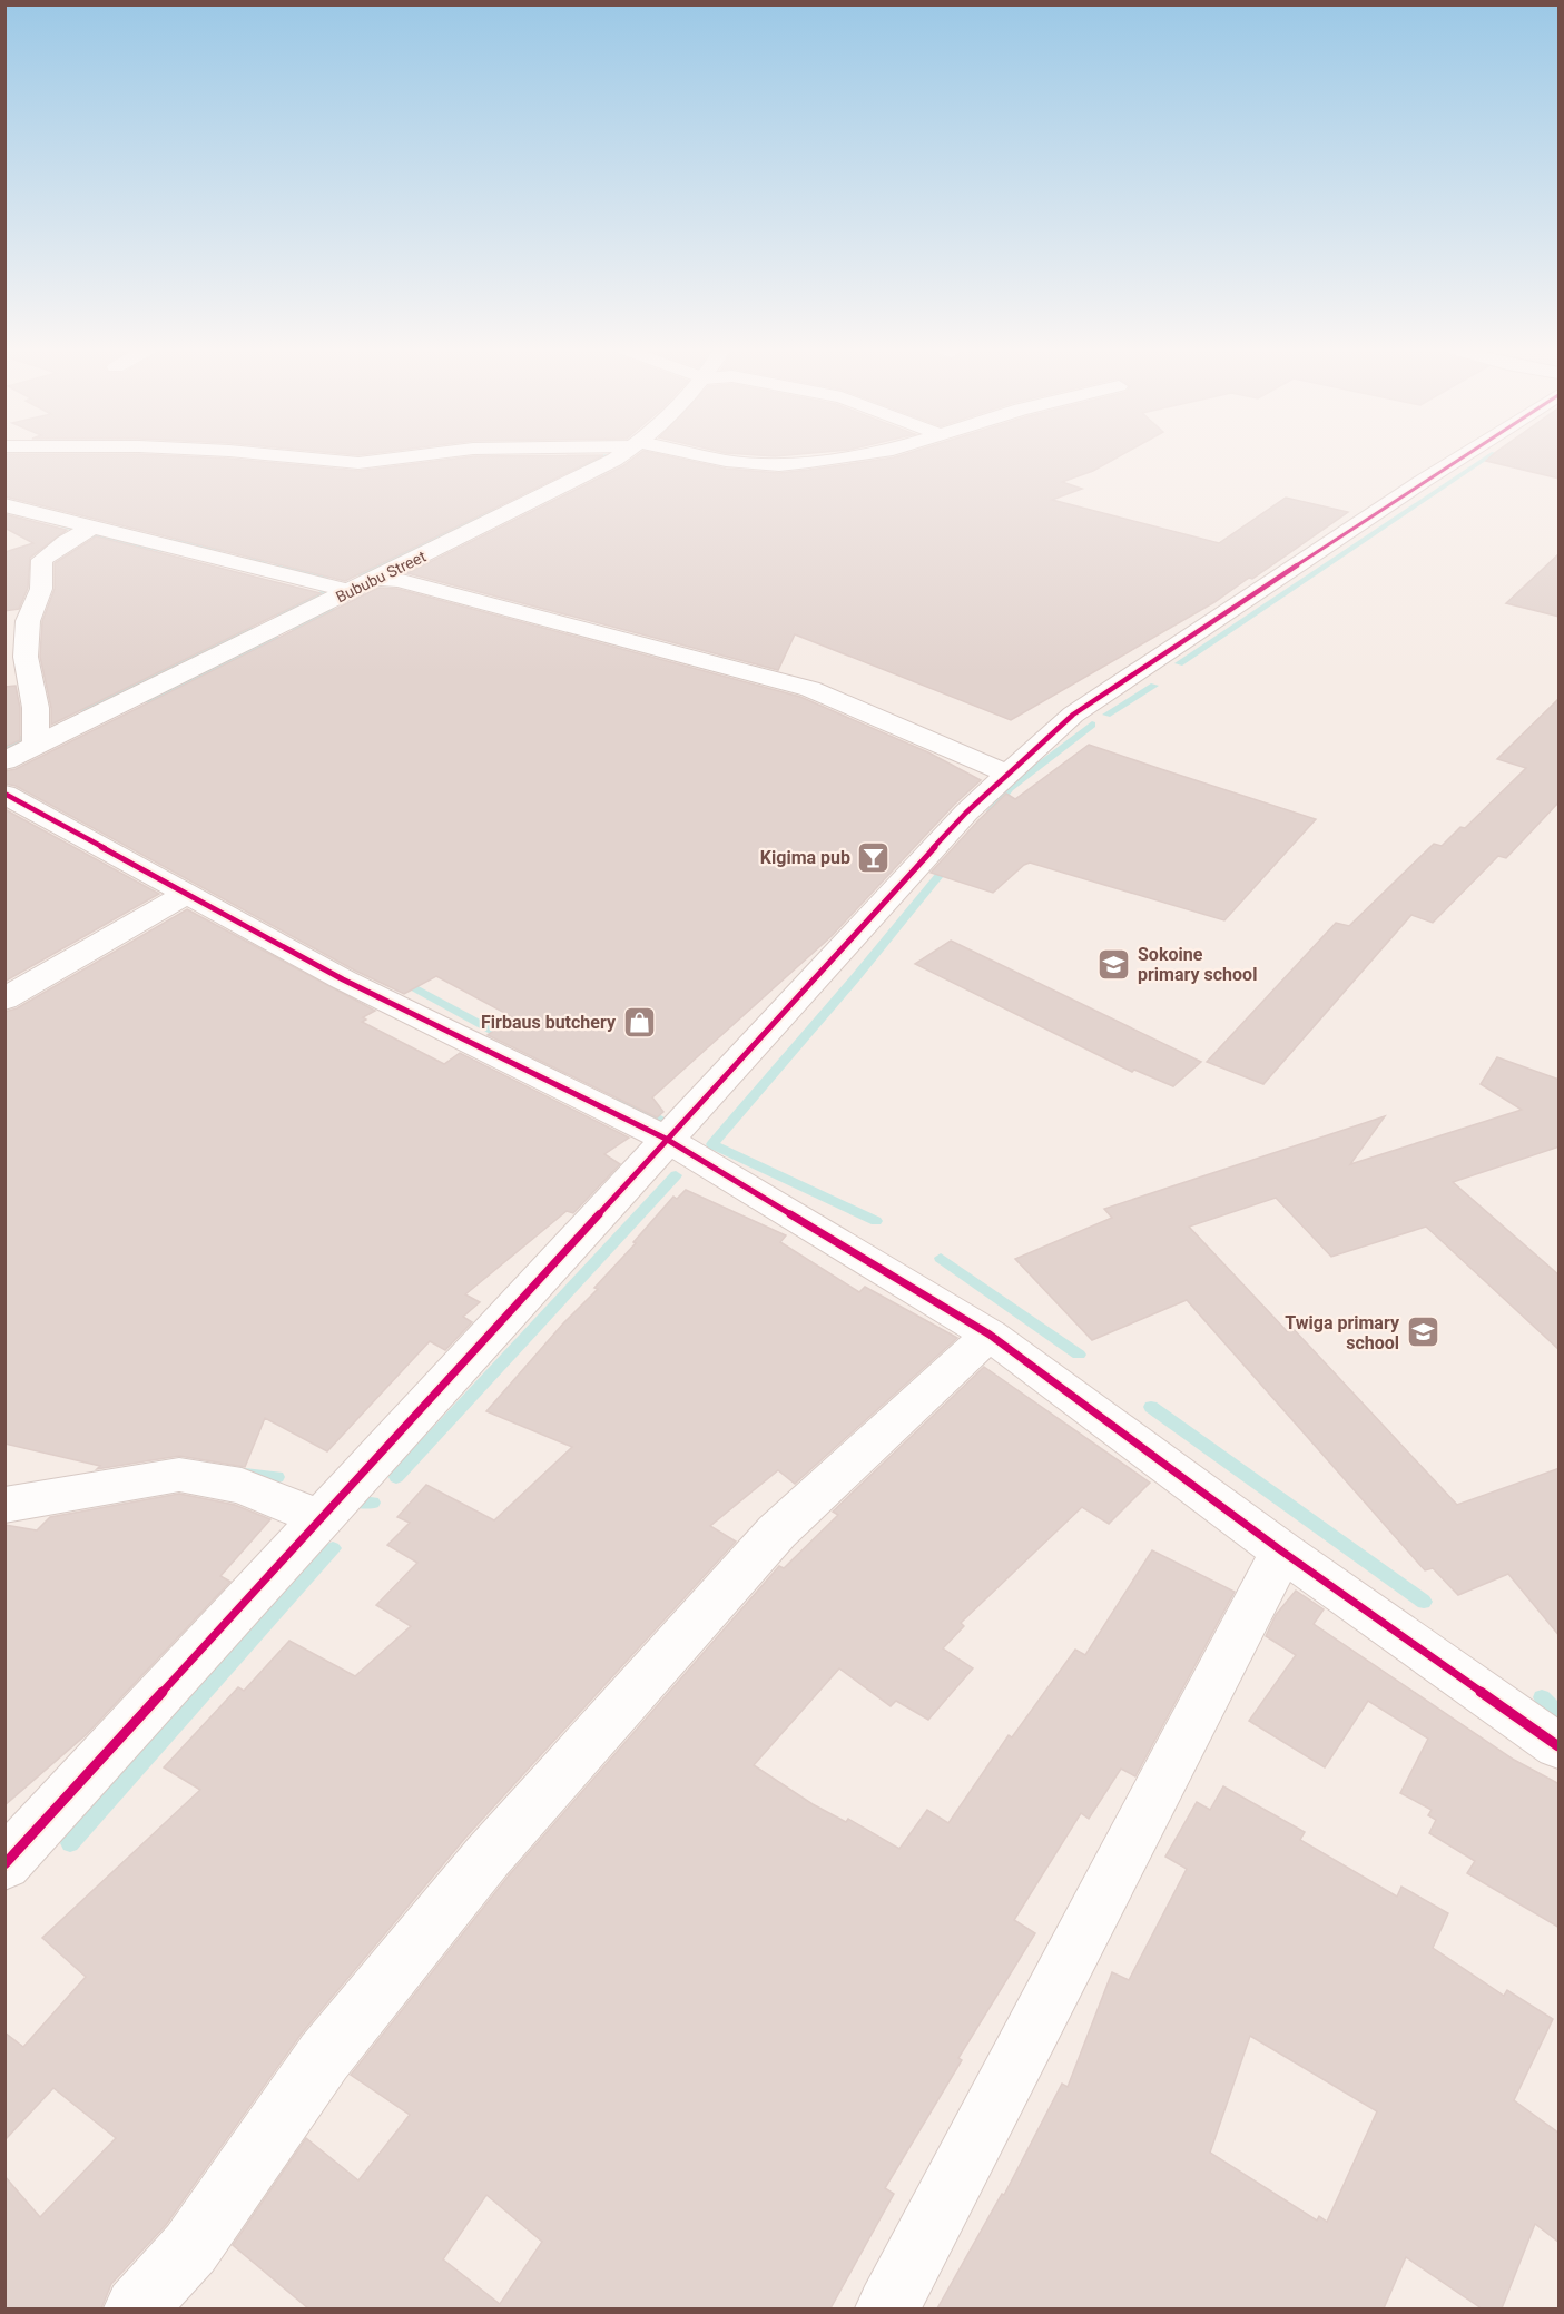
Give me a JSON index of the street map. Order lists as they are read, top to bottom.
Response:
{
  "streets": {
    "street": ["Bububu Street"]
  },
  "places": {
    "bar": ["Kigima pub"],
    "school or university": ["Sokoine primary school", "Twiga primary school"],
    "shop": ["Firbaus butchery"]
  }
}
